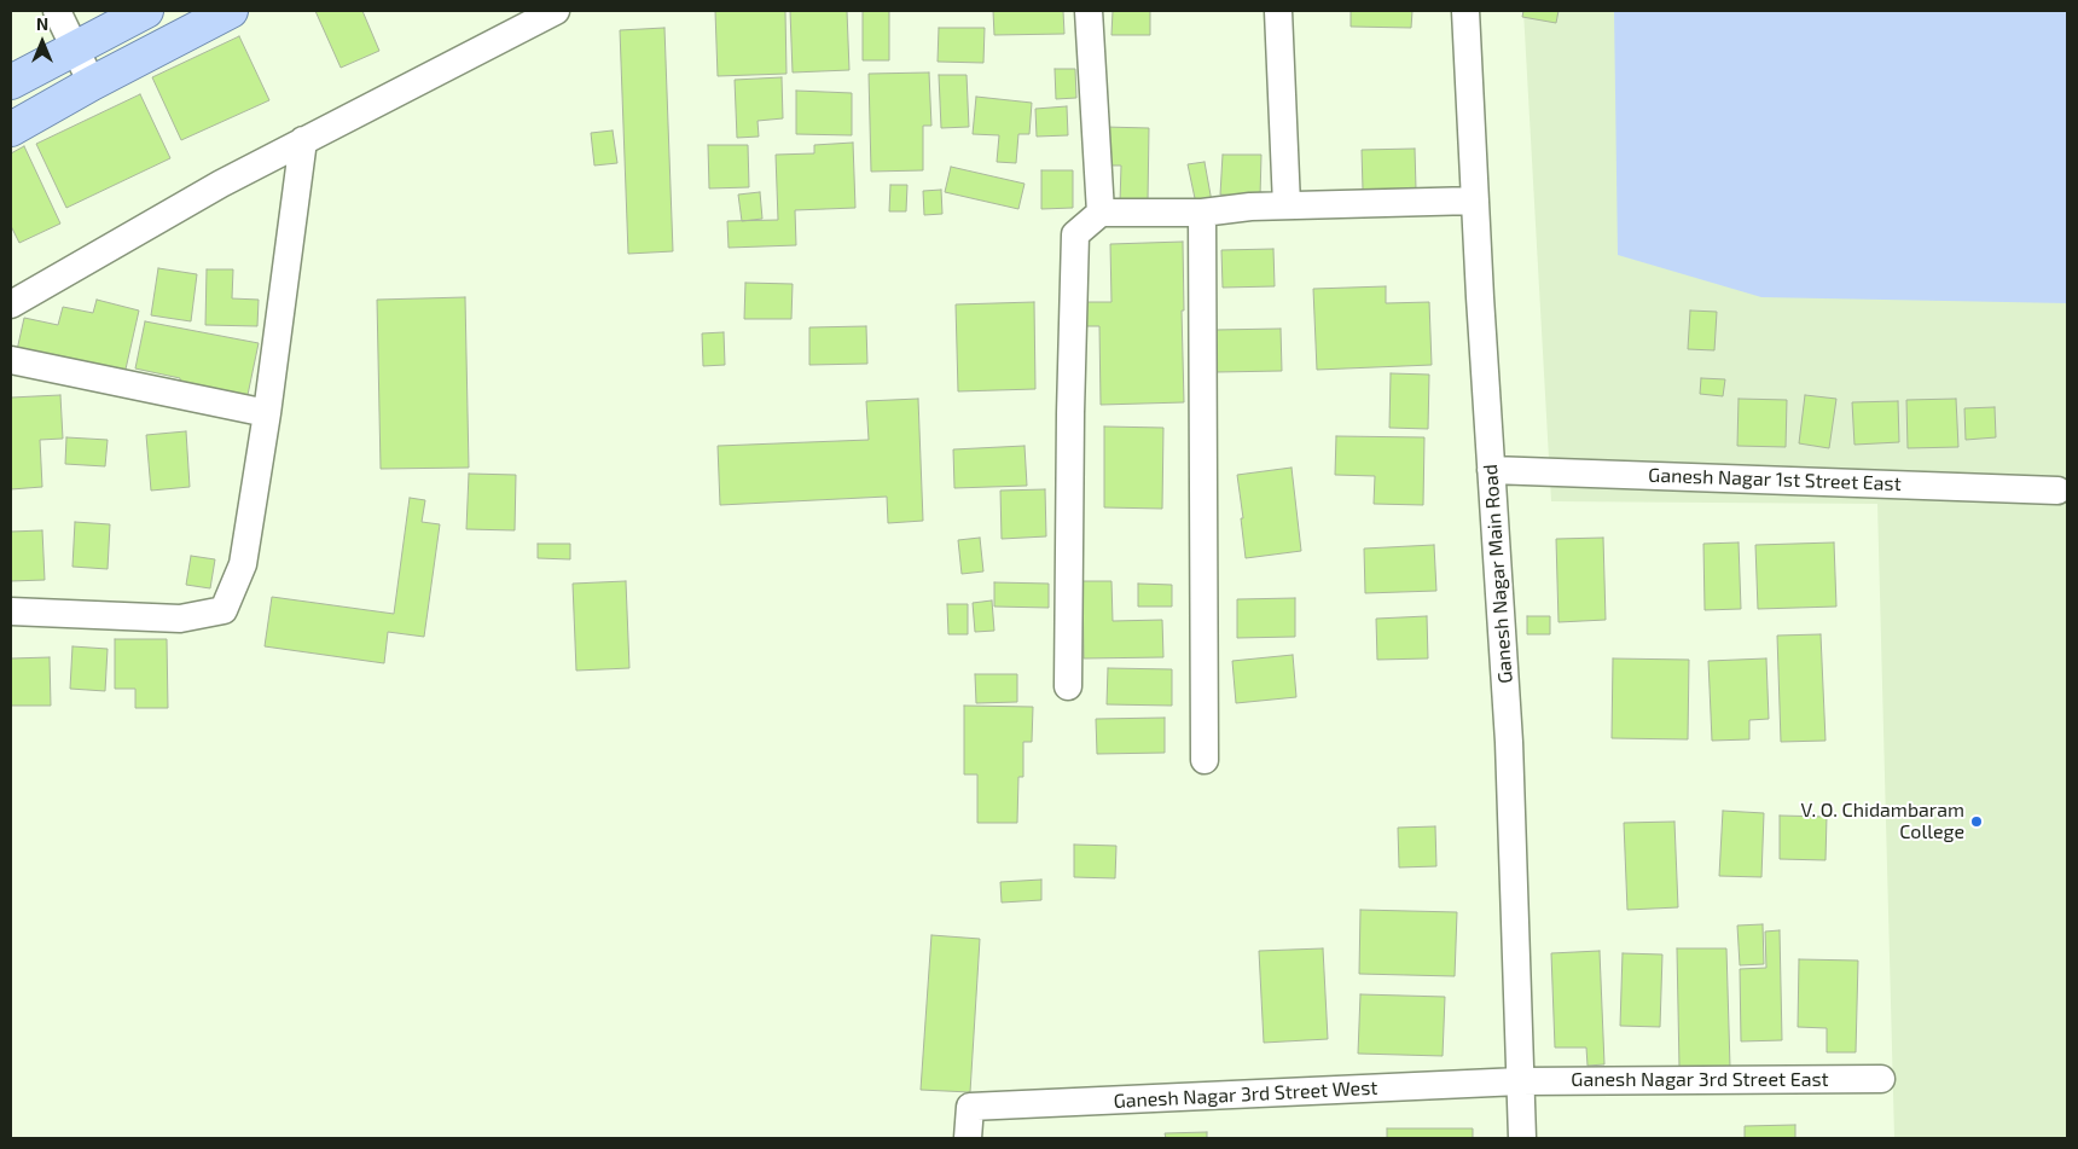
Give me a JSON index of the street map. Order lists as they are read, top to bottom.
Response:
{
  "streets": {
    "street": [
      "Ganesh Nagar 1st Street East",
      "Ganesh Nagar Main Road",
      "Ganesh Nagar 3rd Street East",
      "Ganesh Nagar 3rd Street West"
    ]
  },
  "crossings": [
    ["Ganesh Nagar 1st Street East", "Ganesh Nagar Main Road"],
    ["Ganesh Nagar Main Road", "Ganesh Nagar 3rd Street East"],
    ["Ganesh Nagar Main Road", "Ganesh Nagar 3rd Street West"],
    ["Ganesh Nagar 3rd Street East", "Ganesh Nagar 3rd Street West"]
  ],
  "places": ["V. O. Chidambaram College"],
  "north": "top"
}
